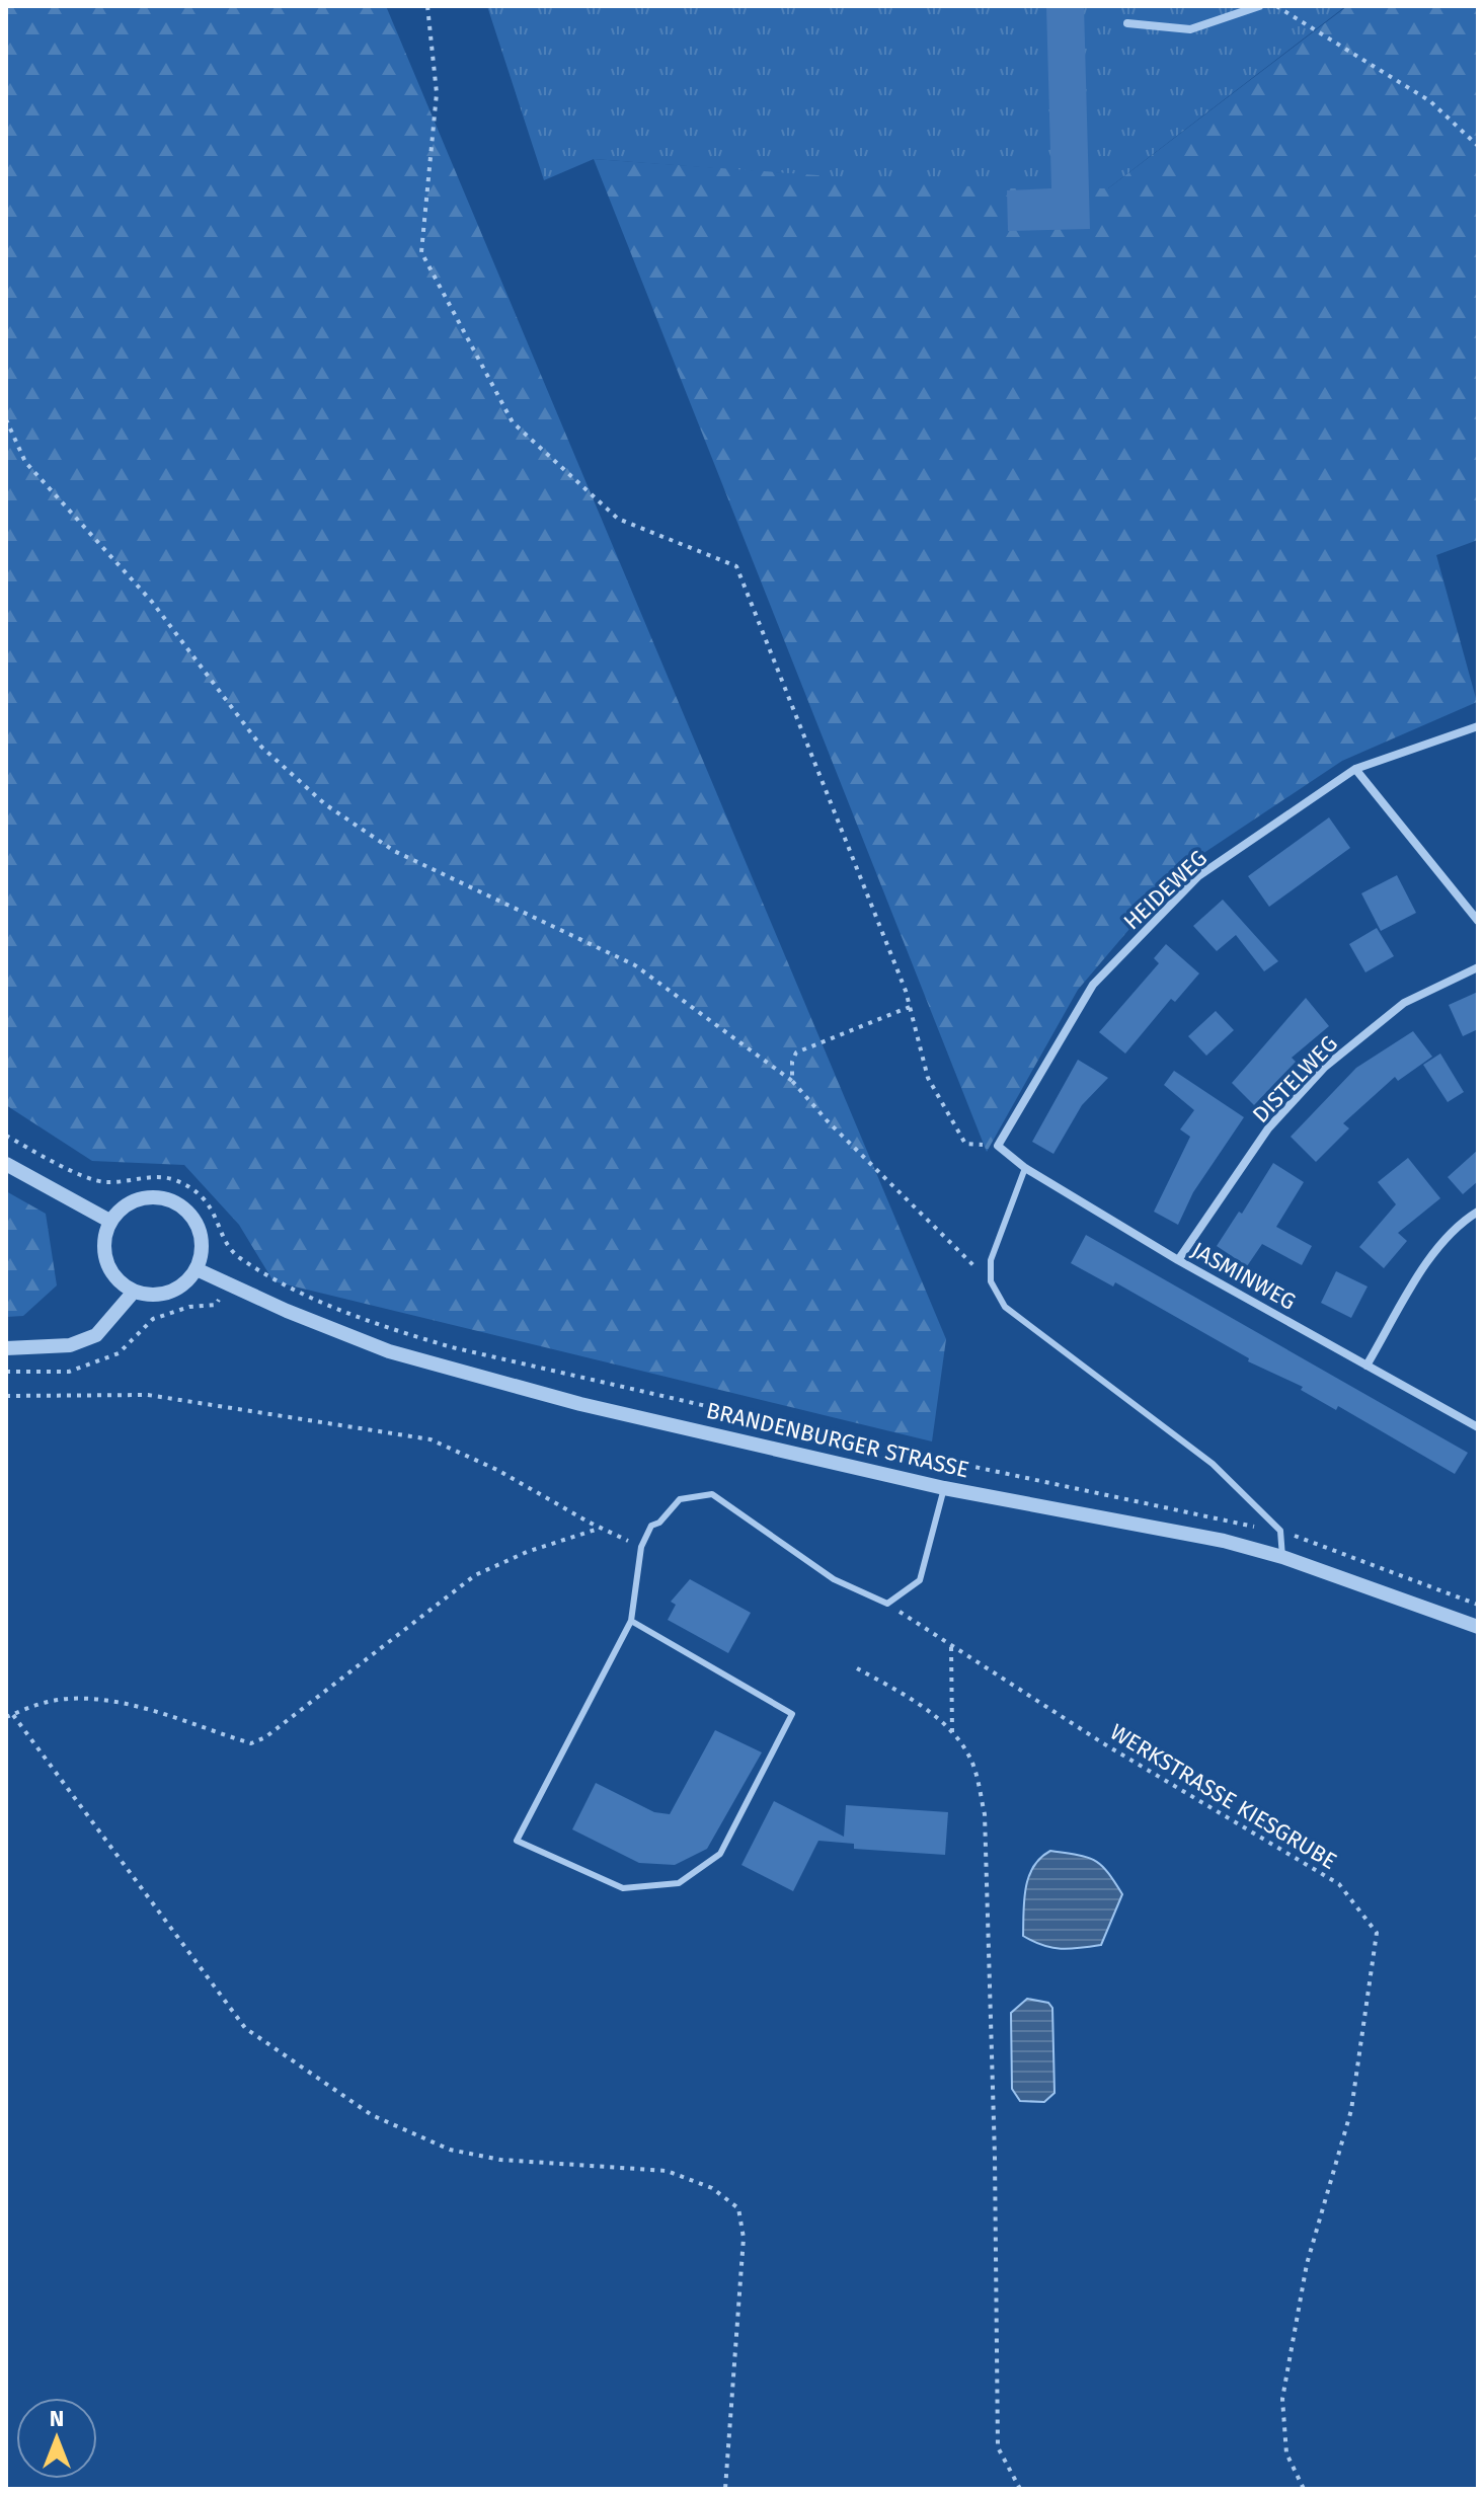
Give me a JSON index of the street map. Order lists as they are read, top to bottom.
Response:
{
  "streets": {
    "street": [
      "HEIDEWEG",
      "DISTELWEG",
      "JASMINWEG",
      "BRANDENBURGER STRASSE"
    ],
    "path": ["WERKSTRASSE KIESGRUBE"]
  },
  "crossings": [
    ["HEIDEWEG", "JASMINWEG"],
    ["DISTELWEG", "JASMINWEG"]
  ],
  "north": "top"
}
